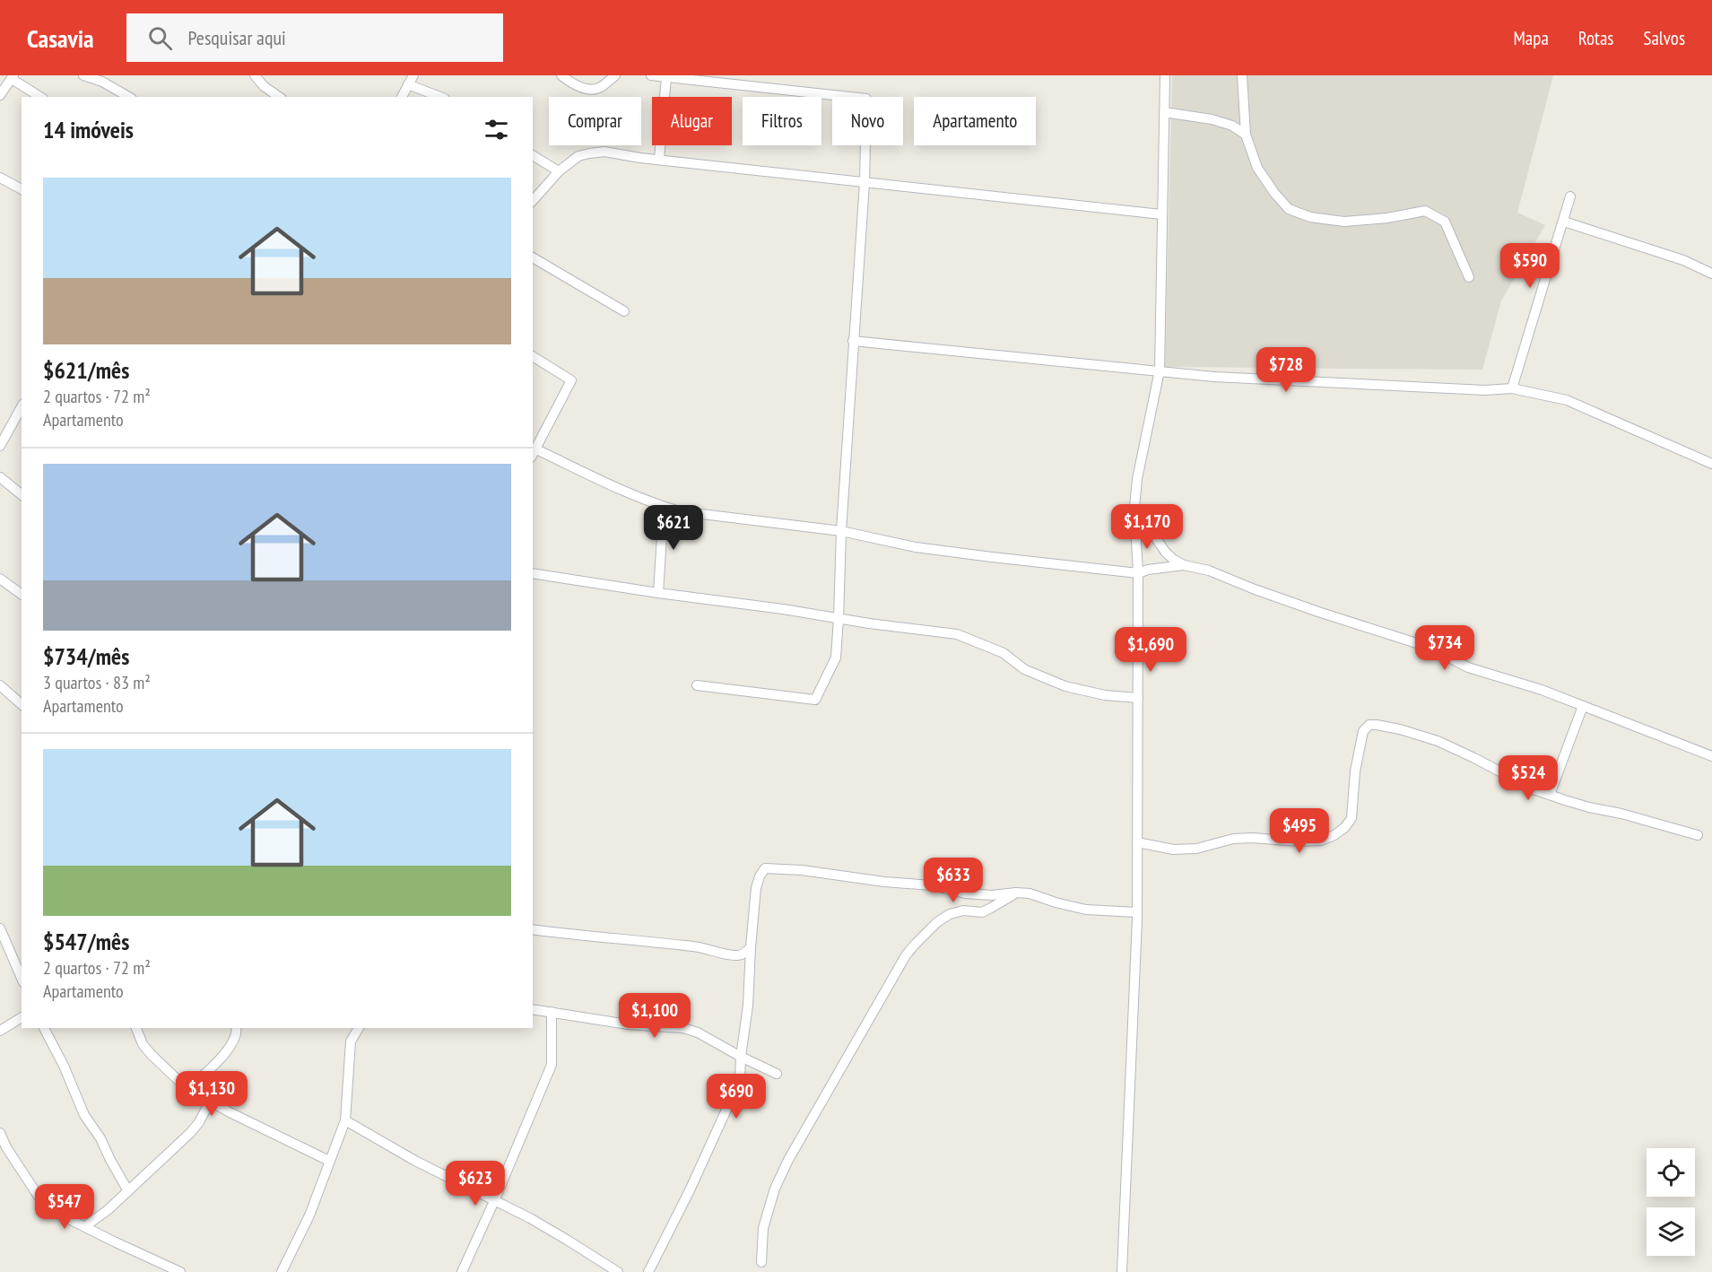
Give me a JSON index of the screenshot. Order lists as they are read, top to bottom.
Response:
{
  "page": {
    "header": "Casavia",
    "search": "Pesquisar aqui",
    "nav": ["Mapa", "Rotas", "Salvos"],
    "chip": [
      "Comprar",
      "Alugar",
      "Filtros",
      "Novo",
      "Apartamento"
    ],
    "heading": "14 imóveis",
    "list": [
      {
        "name": "$621/mês",
        "note": "2 quartos · 72 m² · Apartamento"
      },
      {
        "name": "$734/mês",
        "note": "3 quartos · 83 m² · Apartamento"
      },
      {
        "name": "$547/mês",
        "note": "2 quartos · 72 m² · Apartamento"
      }
    ],
    "price": [
      "$590",
      "$728",
      "$1,170",
      "$621",
      "$734",
      "$1,690",
      "$524",
      "$495",
      "$633",
      "$1,100",
      "$1,130",
      "$690",
      "$623",
      "$547"
    ]
  }
}
